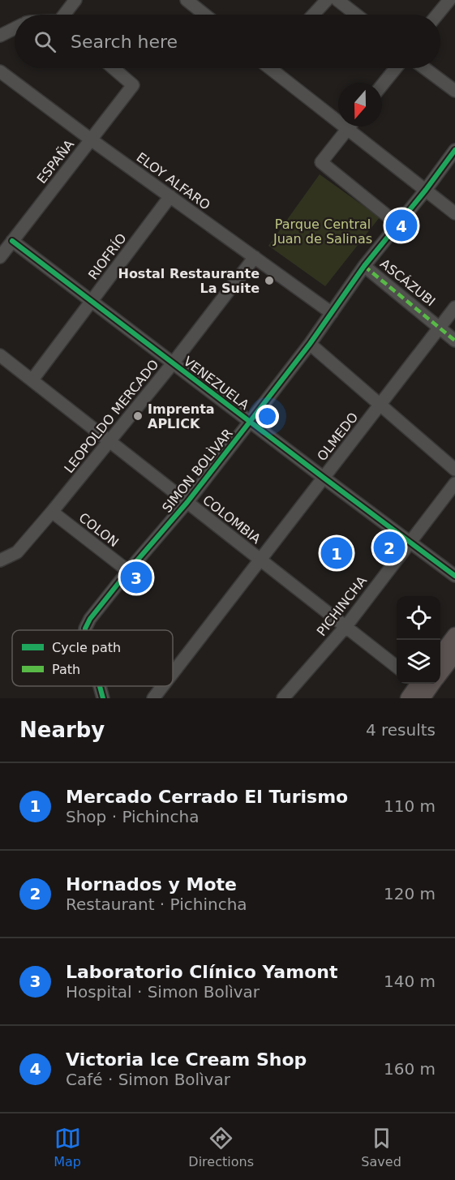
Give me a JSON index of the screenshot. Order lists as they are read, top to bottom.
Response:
{
  "streets": {
    "street": [
      "ESPAÑA",
      "ELOY ALFARO",
      "RIOFRÍO",
      "ASCÁZUBI",
      "VENEZUELA",
      "LEOPOLDO MERCADO",
      "OLMEDO",
      "SIMON BOLÌVAR",
      "COLOMBIA",
      "COLON",
      "PICHINCHA"
    ]
  },
  "crossings": [
    ["ESPAÑA", "ELOY ALFARO"],
    ["ESPAÑA", "VENEZUELA"],
    ["ELOY ALFARO", "RIOFRÍO"],
    ["ELOY ALFARO", "LEOPOLDO MERCADO"],
    ["ELOY ALFARO", "SIMON BOLÌVAR"],
    ["RIOFRÍO", "VENEZUELA"],
    ["RIOFRÍO", "COLOMBIA"],
    ["ASCÁZUBI", "OLMEDO"],
    ["ASCÁZUBI", "SIMON BOLÌVAR"],
    ["VENEZUELA", "LEOPOLDO MERCADO"],
    ["VENEZUELA", "OLMEDO"],
    ["VENEZUELA", "SIMON BOLÌVAR"],
    ["VENEZUELA", "PICHINCHA"],
    ["LEOPOLDO MERCADO", "COLOMBIA"],
    ["LEOPOLDO MERCADO", "COLON"],
    ["OLMEDO", "COLOMBIA"],
    ["SIMON BOLÌVAR", "COLOMBIA"],
    ["SIMON BOLÌVAR", "COLON"],
    ["COLOMBIA", "PICHINCHA"]
  ],
  "parks": ["Parque Central Juan de Salinas"],
  "places": ["Hostal Restaurante La Suite", "Imprenta APLICK"],
  "legend": ["Cycle path", "Path"],
  "north": "bottom",
  "page": {
    "search": "Search here",
    "pins": [
      "4",
      "2",
      "1",
      "3"
    ],
    "heading": ["Nearby", "4 results"],
    "list": [
      {
        "mark": "1",
        "name": "Mercado Cerrado El Turismo",
        "note": "Shop · Pichincha",
        "value": "110 m"
      },
      {
        "mark": "2",
        "name": "Hornados y Mote",
        "note": "Restaurant · Pichincha",
        "value": "120 m"
      },
      {
        "mark": "3",
        "name": "Laboratorio Clínico Yamont",
        "note": "Hospital · Simon Bolìvar",
        "value": "140 m"
      },
      {
        "mark": "4",
        "name": "Victoria Ice Cream Shop",
        "note": "Café · Simon Bolìvar",
        "value": "160 m"
      }
    ],
    "nav": ["Map", "Directions", "Saved"]
  }
}
